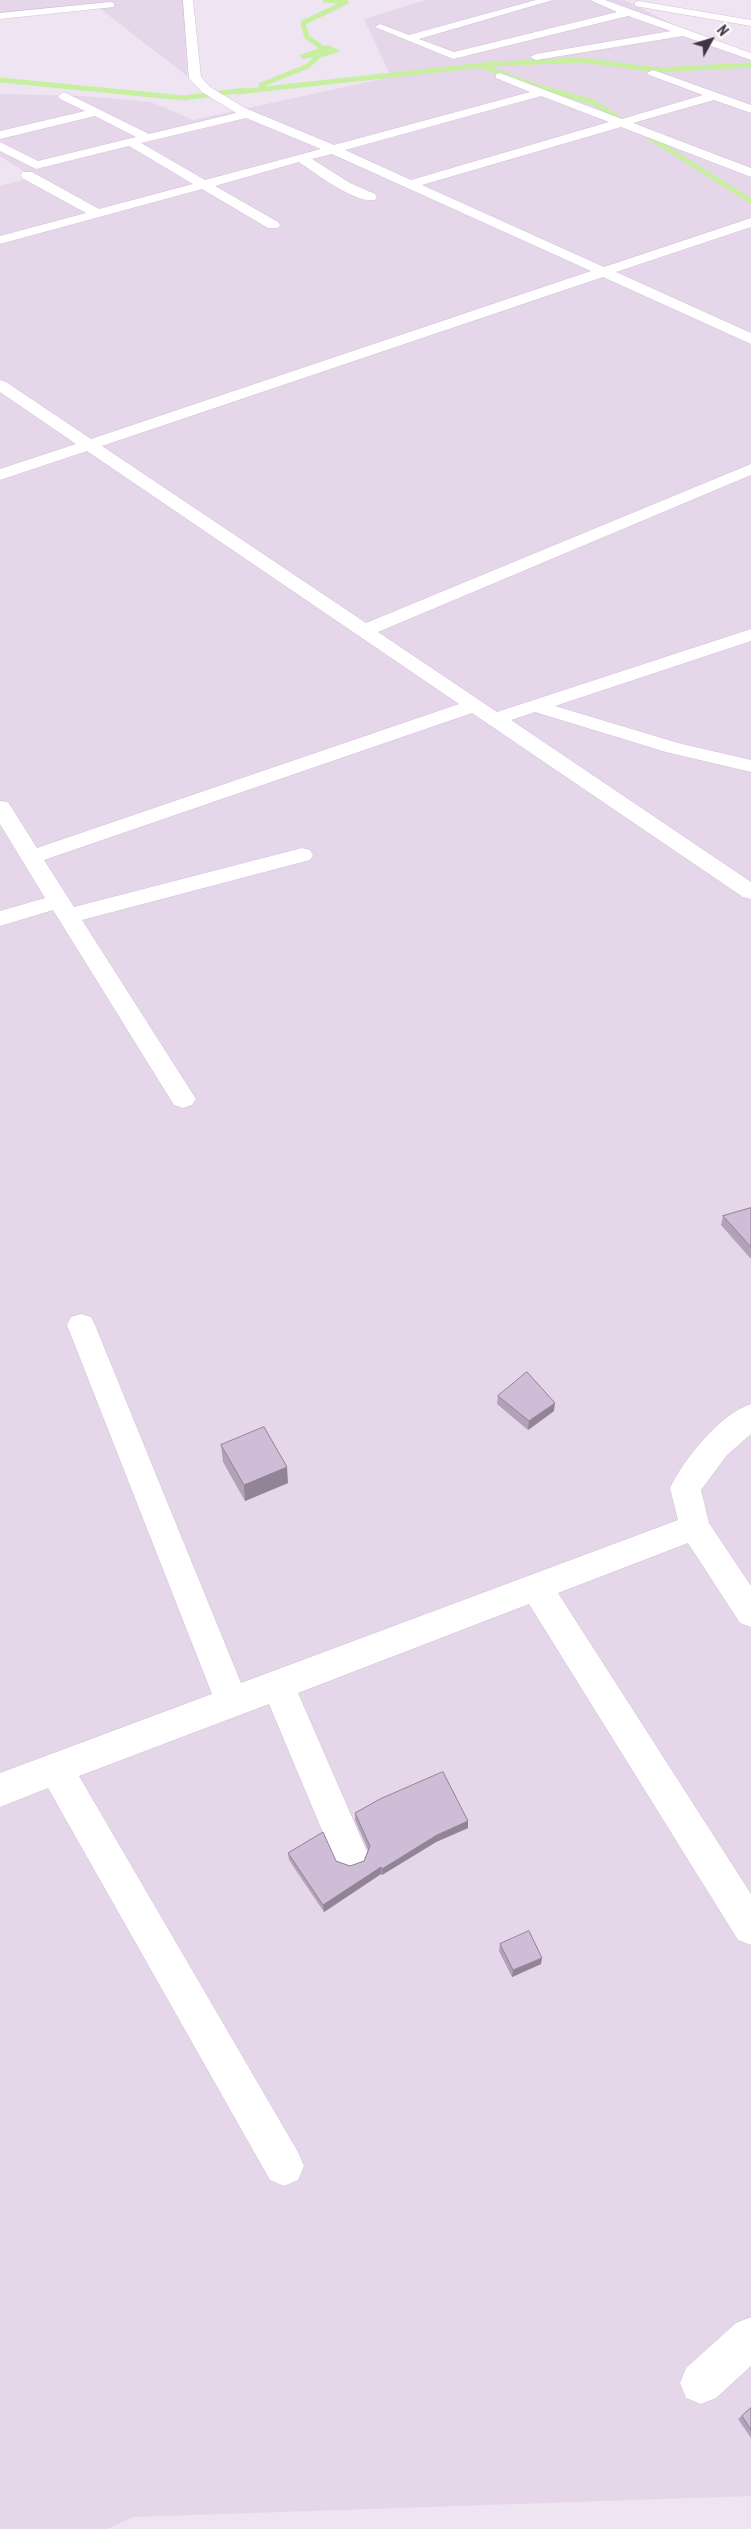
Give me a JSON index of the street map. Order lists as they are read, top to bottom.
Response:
{
  "north": "top right"
}
